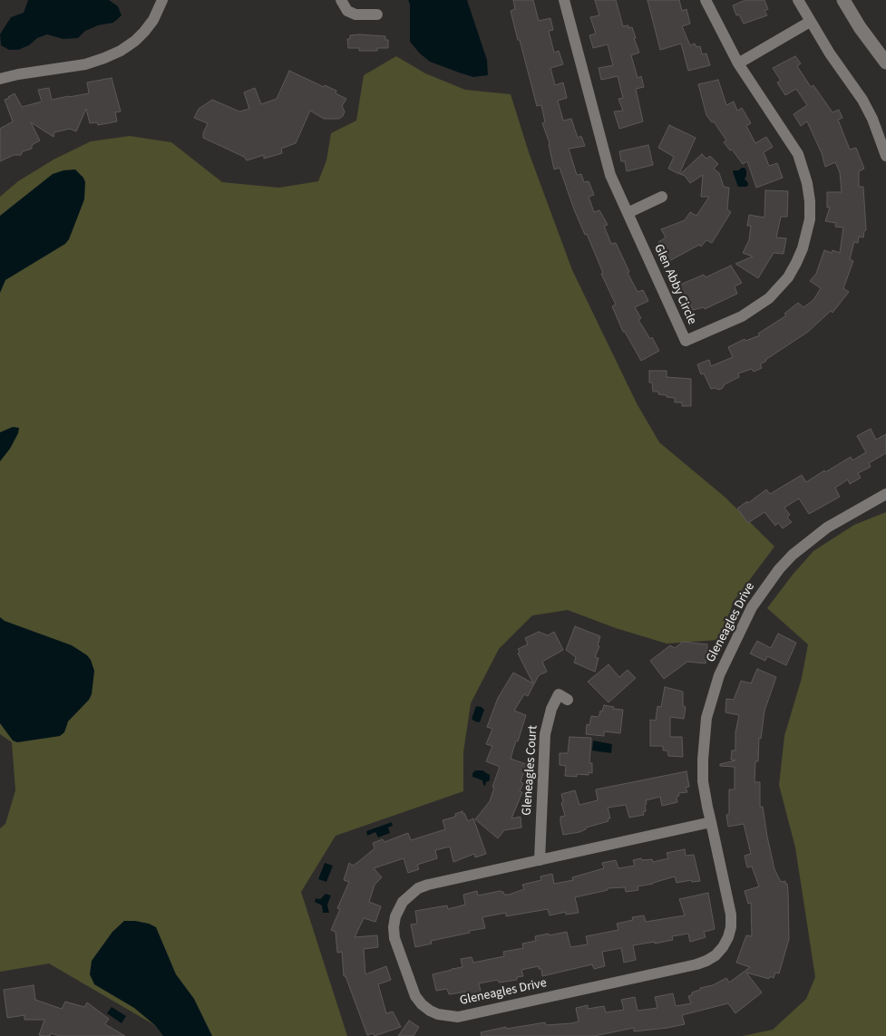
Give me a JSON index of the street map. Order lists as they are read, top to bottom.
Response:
{
  "streets": {
    "street": ["Glen Abby Circle", "Gleneagles Drive", "Gleneagles Court"]
  },
  "crossings": [
    ["Gleneagles Drive", "Gleneagles Court"]
  ]
}
